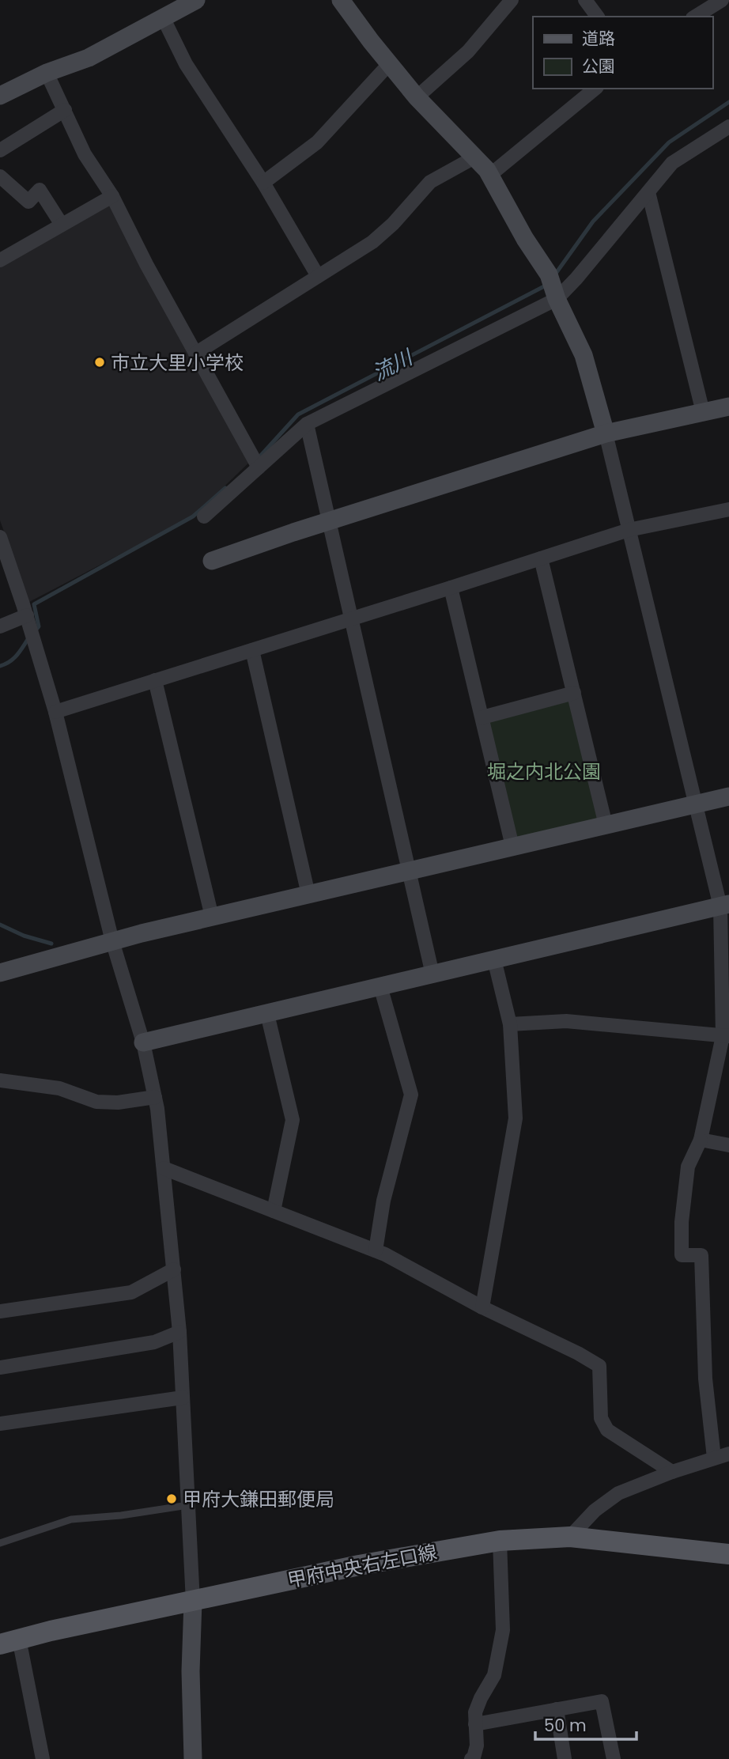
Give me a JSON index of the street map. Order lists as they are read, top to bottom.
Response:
{
  "streets": {
    "main road": ["甲府中央右左口線"]
  },
  "water": ["流川"],
  "parks": ["堀之内北公園"],
  "places": ["市立大里小学校", "甲府大鎌田郵便局"],
  "legend": ["道路", "公園"],
  "scale_bar": "50 m"
}
